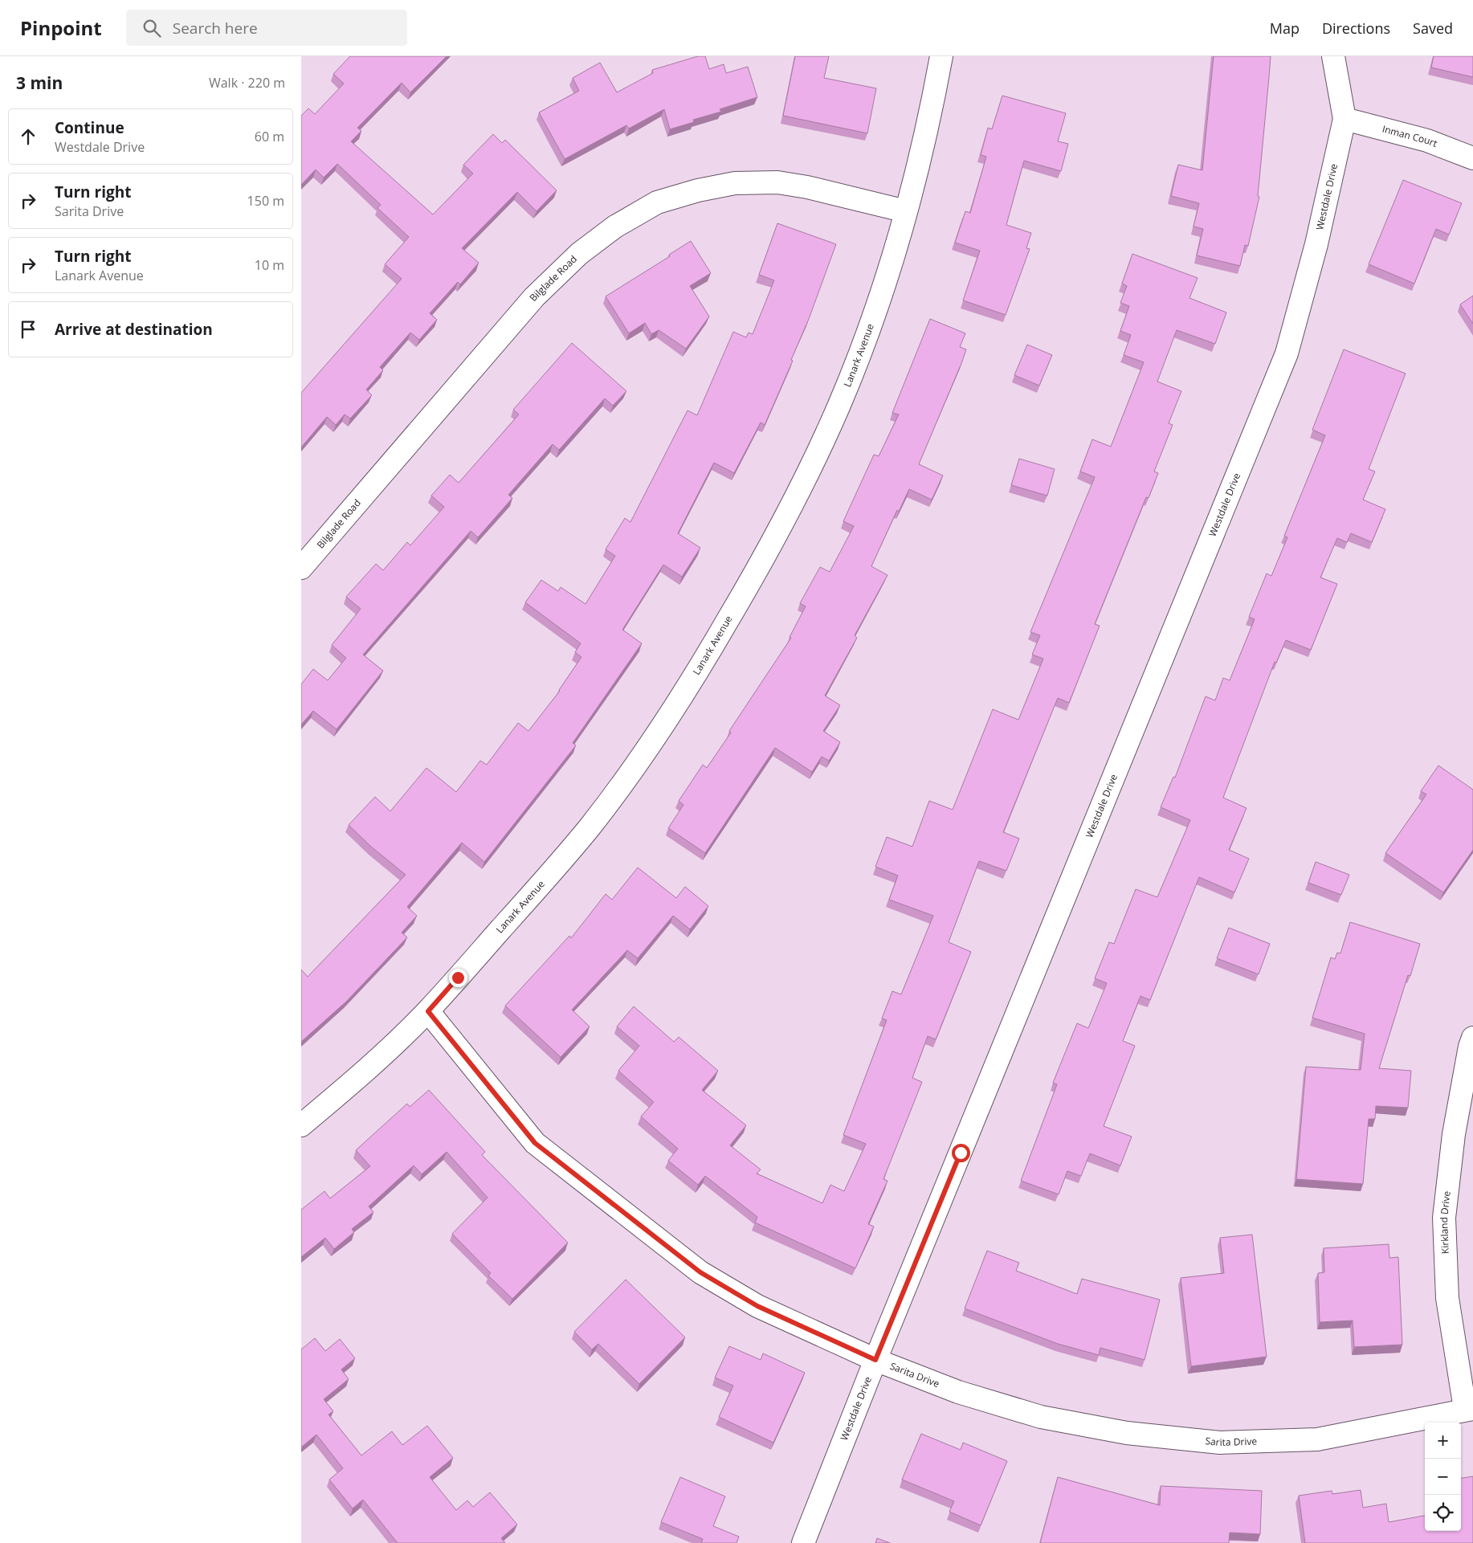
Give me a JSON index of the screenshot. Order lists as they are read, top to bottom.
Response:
{
  "streets": {
    "street": [
      "Inman Court",
      "Westdale Drive",
      "Bilglade Road",
      "Lanark Avenue",
      "Kirkland Drive",
      "Sarita Drive"
    ]
  },
  "crossings": [
    ["Inman Court", "Westdale Drive"],
    ["Westdale Drive", "Sarita Drive"],
    ["Bilglade Road", "Lanark Avenue"],
    ["Lanark Avenue", "Sarita Drive"],
    ["Kirkland Drive", "Sarita Drive"]
  ],
  "page": {
    "header": "Pinpoint",
    "search": "Search here",
    "nav": ["Map", "Directions", "Saved"],
    "heading": ["3 min", "Walk · 220 m"],
    "list": [
      ["Continue", "Westdale Drive", "60 m"],
      ["Turn right", "Sarita Drive", "150 m"],
      ["Turn right", "Lanark Avenue", "10 m"],
      "Arrive at destination"
    ],
    "map_buttons": ["+", "−"]
  }
}
